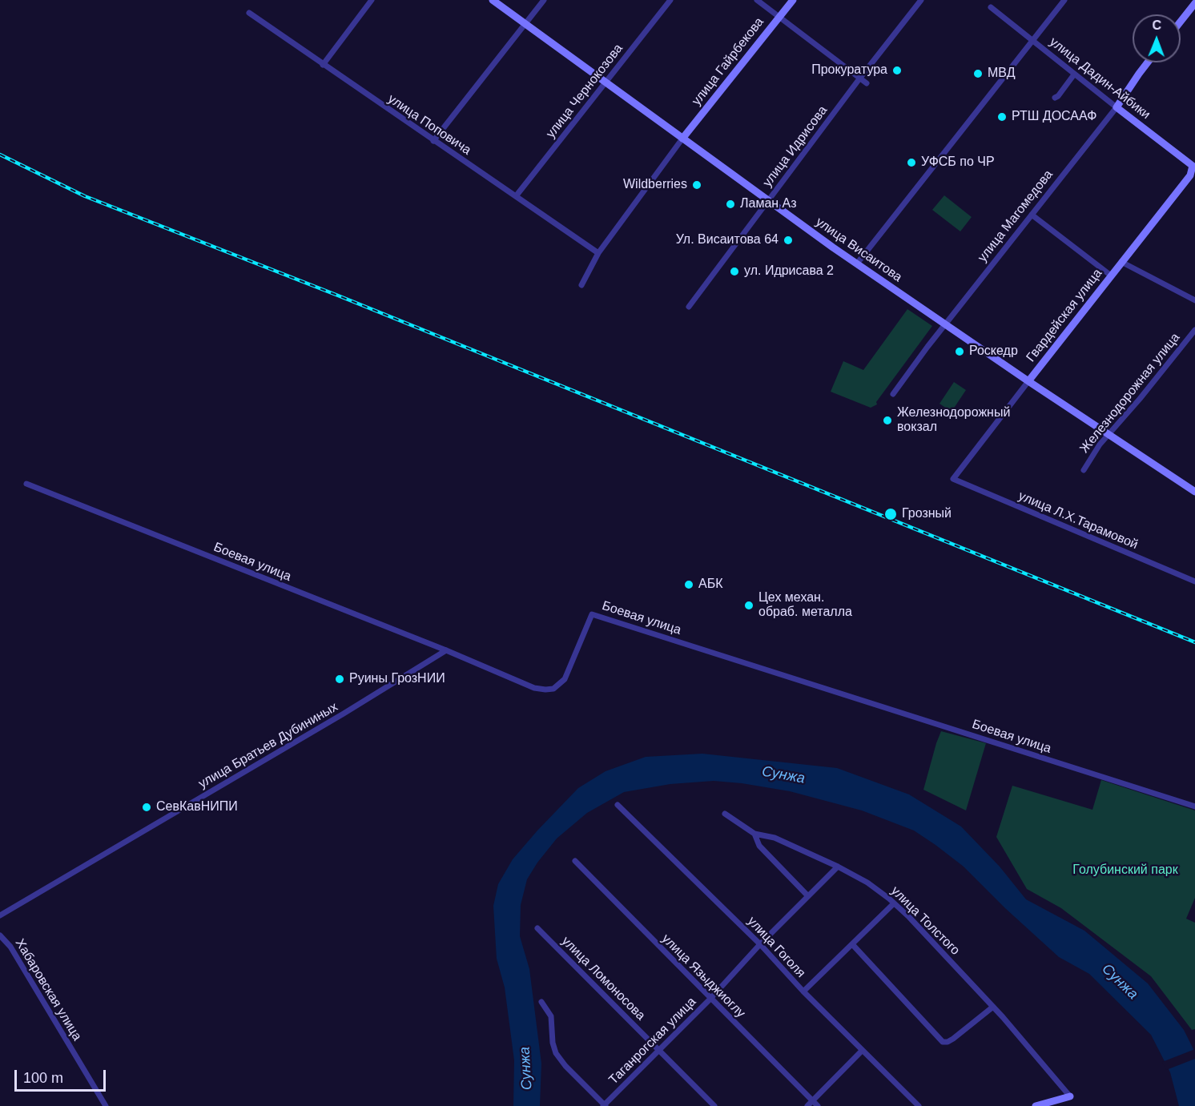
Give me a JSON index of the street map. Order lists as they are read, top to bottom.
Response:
{
  "streets": {
    "main road": [
      "улица Гайрбекова",
      "улица Дадин-Айбики",
      "улица Магомедова",
      "улица Висаитова",
      "Гвардейская улица"
    ],
    "street": [
      "улица Чернокозова",
      "улица Поповича",
      "улица Идрисова",
      "Железнодорожная улица",
      "улица Л.Х.Тарамовой",
      "Боевая улица",
      "улица Братьев Дубининых",
      "улица Толстого",
      "улица Гоголя",
      "улица Языджиоглу",
      "улица Ломоносова",
      "Хабаровская улица",
      "Таганрогская улица"
    ]
  },
  "crossings": [
    ["улица Гайрбекова", "улица Висаитова"],
    ["улица Дадин-Айбики", "улица Магомедова"],
    ["улица Дадин-Айбики", "Гвардейская улица"],
    ["улица Чернокозова", "улица Поповича"],
    ["улица Чернокозова", "улица Висаитова"],
    ["улица Идрисова", "улица Висаитова"],
    ["улица Магомедова", "улица Висаитова"],
    ["улица Висаитова", "Гвардейская улица"],
    ["улица Висаитова", "Железнодорожная улица"],
    ["Гвардейская улица", "улица Л.Х.Тарамовой"],
    ["Боевая улица", "улица Братьев Дубининых"],
    ["улица Толстого", "Таганрогская улица"],
    ["улица Гоголя", "Таганрогская улица"],
    ["улица Языджиоглу", "Таганрогская улица"],
    ["улица Ломоносова", "Таганрогская улица"]
  ],
  "water": ["Сунжа"],
  "parks": ["Голубинский парк"],
  "places": [
    "Прокуратура",
    "МВД",
    "РТШ ДОСААФ",
    "УФСБ по ЧР",
    "Wildberries",
    "Ламан Аз",
    "Ул. Висаитова 64",
    "ул. Идрисава 2",
    "Роскедр",
    "Железнодорожный вокзал",
    "Грозный",
    "АБК",
    "Цех механ. обраб. металла",
    "Руины ГрозНИИ",
    "СевКавНИПИ"
  ],
  "scale_bar": "100 m",
  "north": "top"
}
